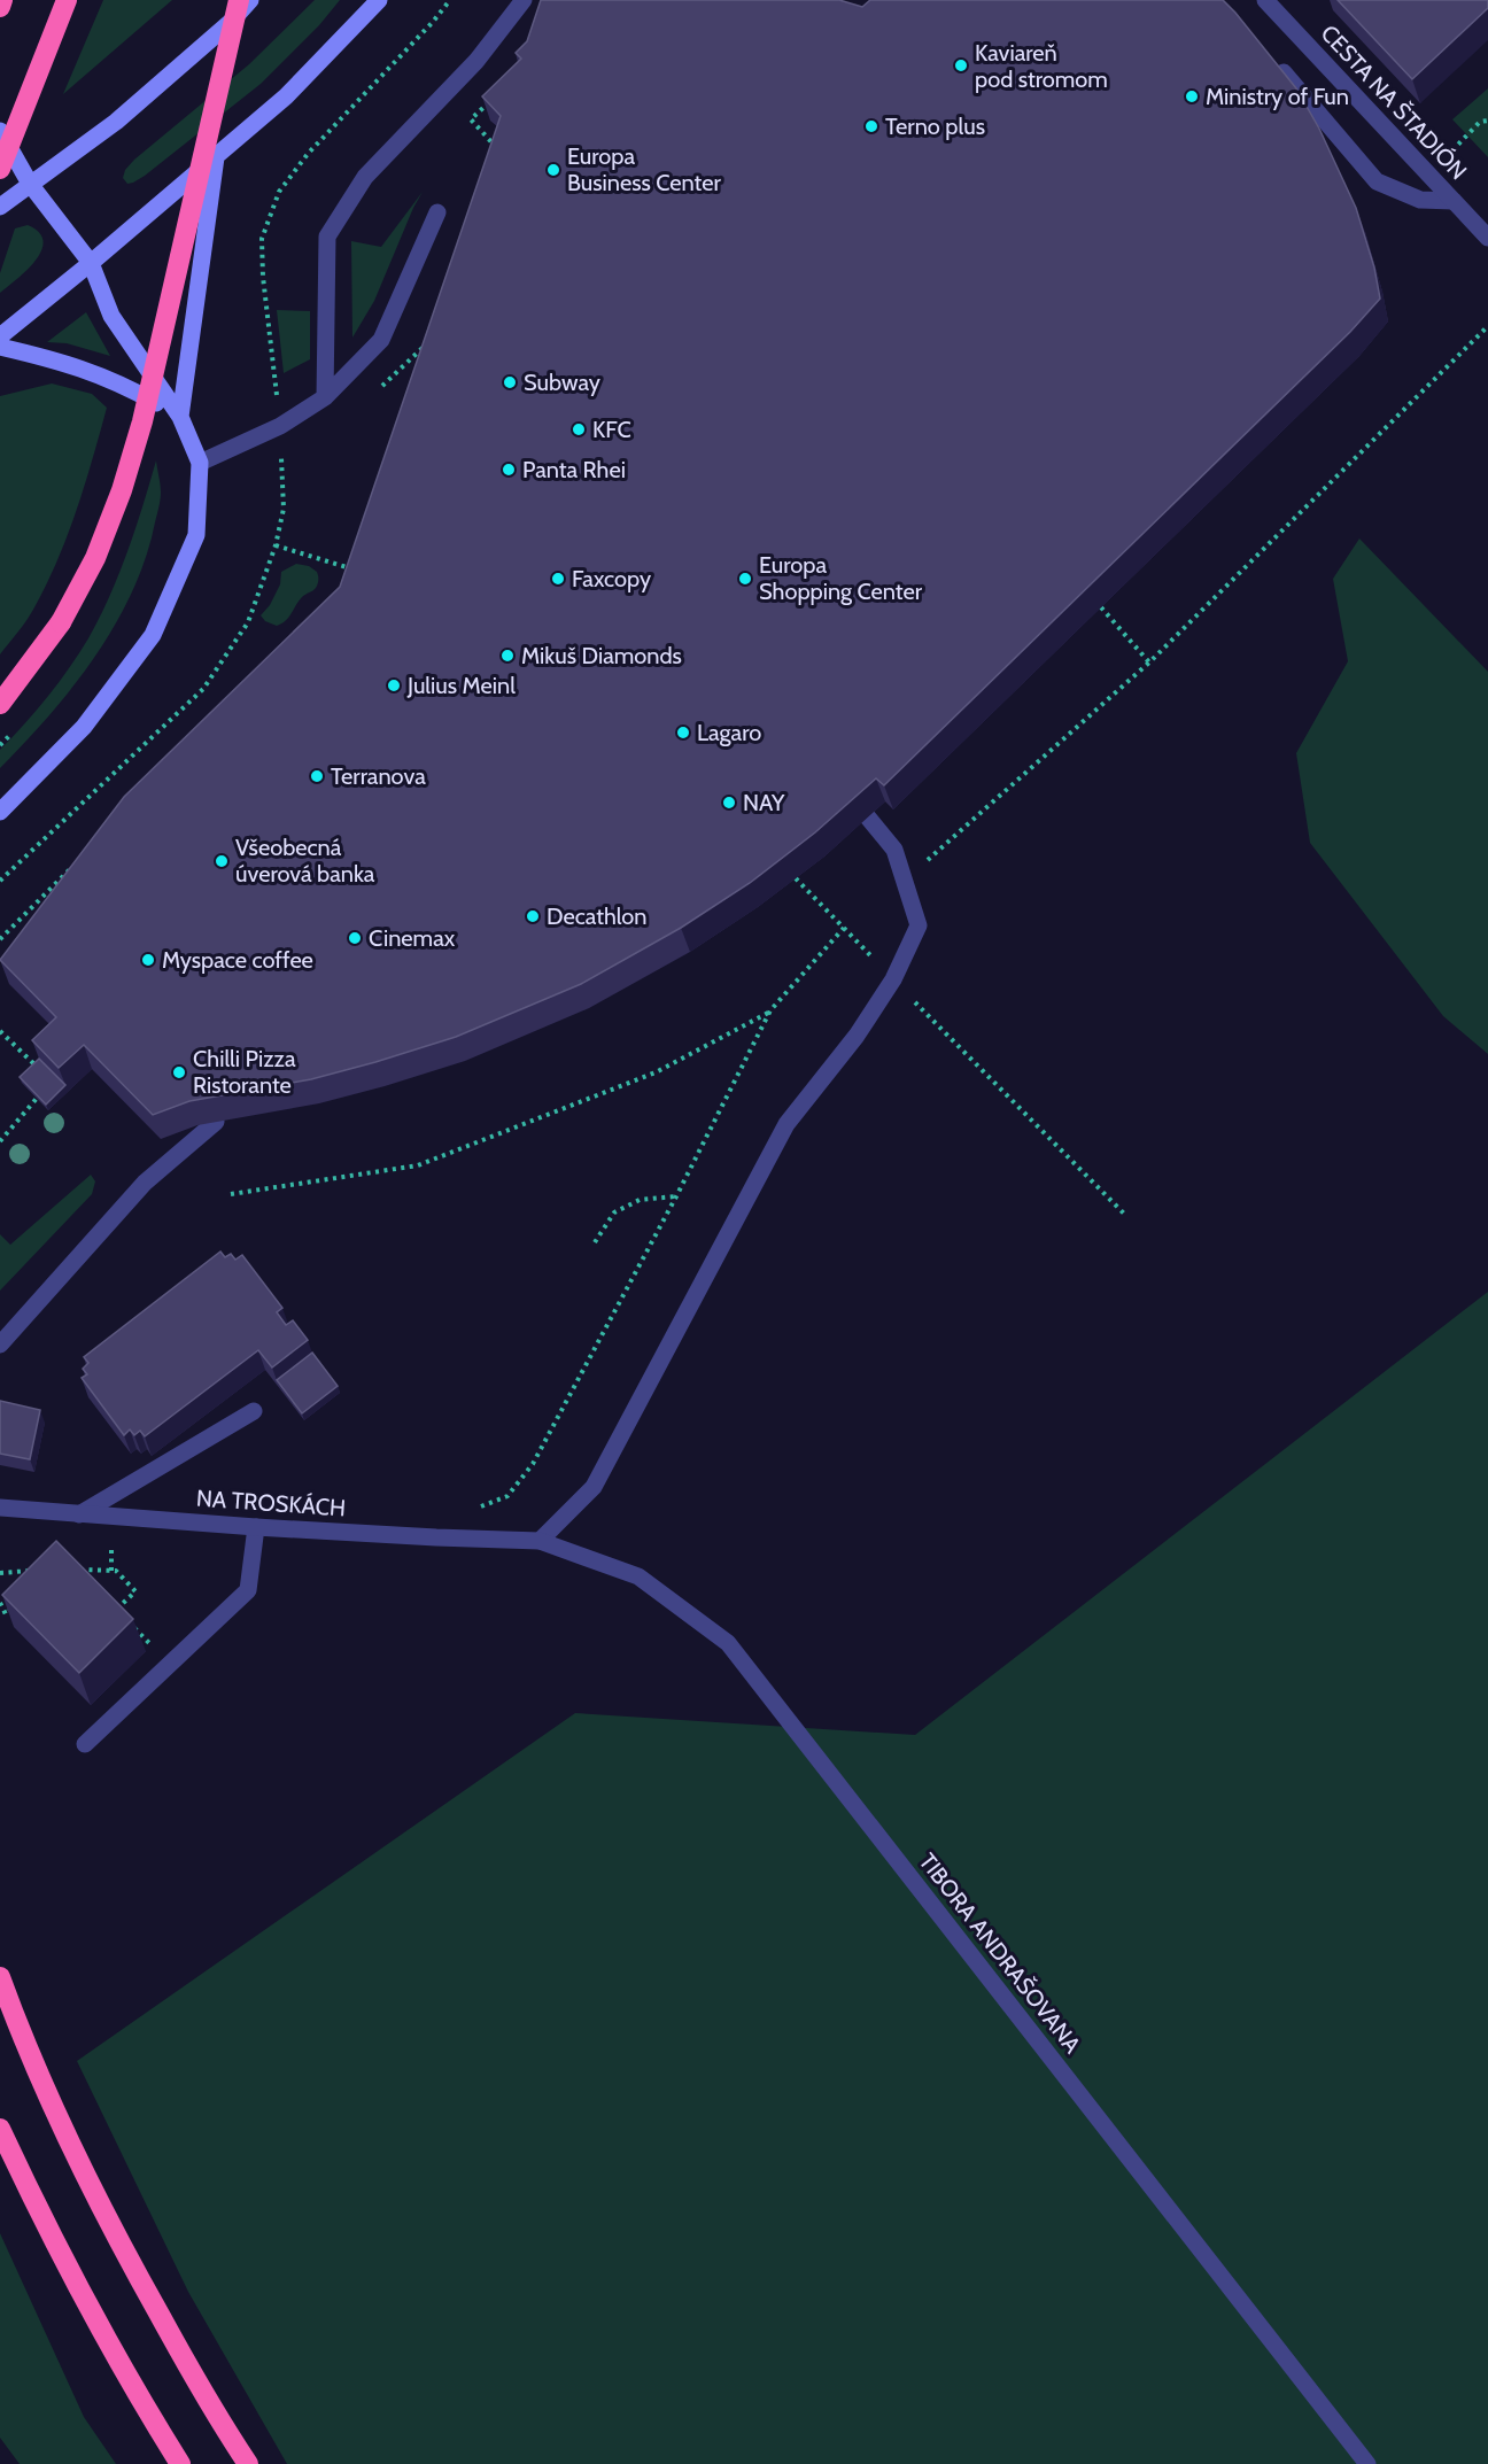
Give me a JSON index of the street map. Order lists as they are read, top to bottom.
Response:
{
  "streets": {
    "street": ["CESTA NA ŠTADIÓN", "NA TROSKÁCH", "TIBORA ANDRAŠOVANA"]
  },
  "crossings": [
    ["NA TROSKÁCH", "TIBORA ANDRAŠOVANA"]
  ],
  "places": [
    "Kaviareň pod stromom",
    "Ministry of Fun",
    "Terno plus",
    "Europa Business Center",
    "Subway",
    "KFC",
    "Panta Rhei",
    "Faxcopy",
    "Europa Shopping Center",
    "Mikuš Diamonds",
    "Julius Meinl",
    "Lagaro",
    "Terranova",
    "NAY",
    "Všeobecná úverová banka",
    "Decathlon",
    "Cinemax",
    "Myspace coffee",
    "Chilli Pizza Ristorante"
  ]
}
